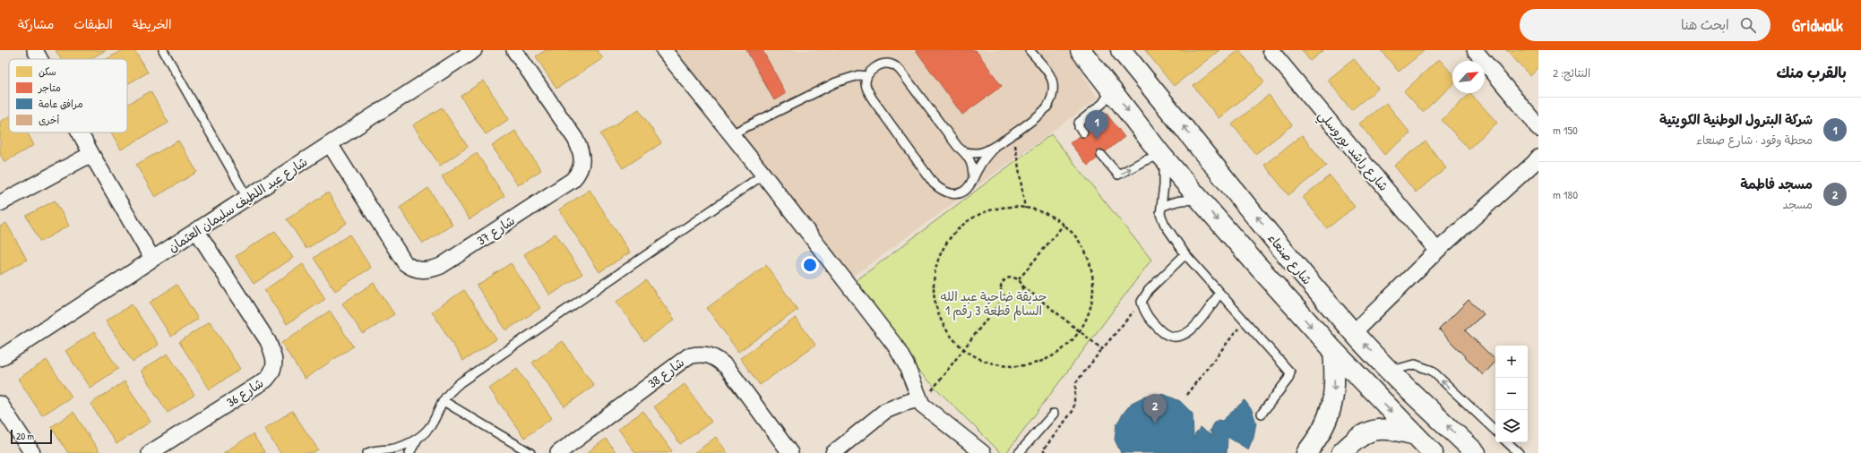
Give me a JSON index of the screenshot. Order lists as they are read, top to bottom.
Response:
{
  "streets": {
    "main road": ["شارع صنعاء"],
    "street": [
      "شارع راشد بوروسلي",
      "شارع عبد اللطيف سليمان العثمان",
      "شارع 37",
      "شارع 38",
      "شارع 36"
    ]
  },
  "crossings": [
    ["شارع عبد اللطيف سليمان العثمان", "شارع 37"],
    ["شارع عبد اللطيف سليمان العثمان", "شارع 36"]
  ],
  "parks": ["حديقة ضاحية عبد الله السالم قطعة 3 رقم 1"],
  "legend": [
    "سكن",
    "متاجر",
    "مرافق عامة",
    "أخرى"
  ],
  "scale_bar": "20 m",
  "north": "top right",
  "page": {
    "header": "Gridwalk",
    "search": "ابحث هنا",
    "nav": ["الخريطة", "الطبقات", "مشاركة"],
    "heading": ["بالقرب منك", "النتائج: 2"],
    "list": [
      {
        "mark": "1",
        "name": "شركة البترول الوطنية الكويتية",
        "note": "محطة وقود · شارع صنعاء",
        "value": "150 m"
      },
      {
        "mark": "2",
        "name": "مسجد فاطمة",
        "note": "مسجد",
        "value": "180 m"
      }
    ],
    "pins": ["1", "2"],
    "map_buttons": ["+", "−"],
    "scale": "20 m"
  }
}
